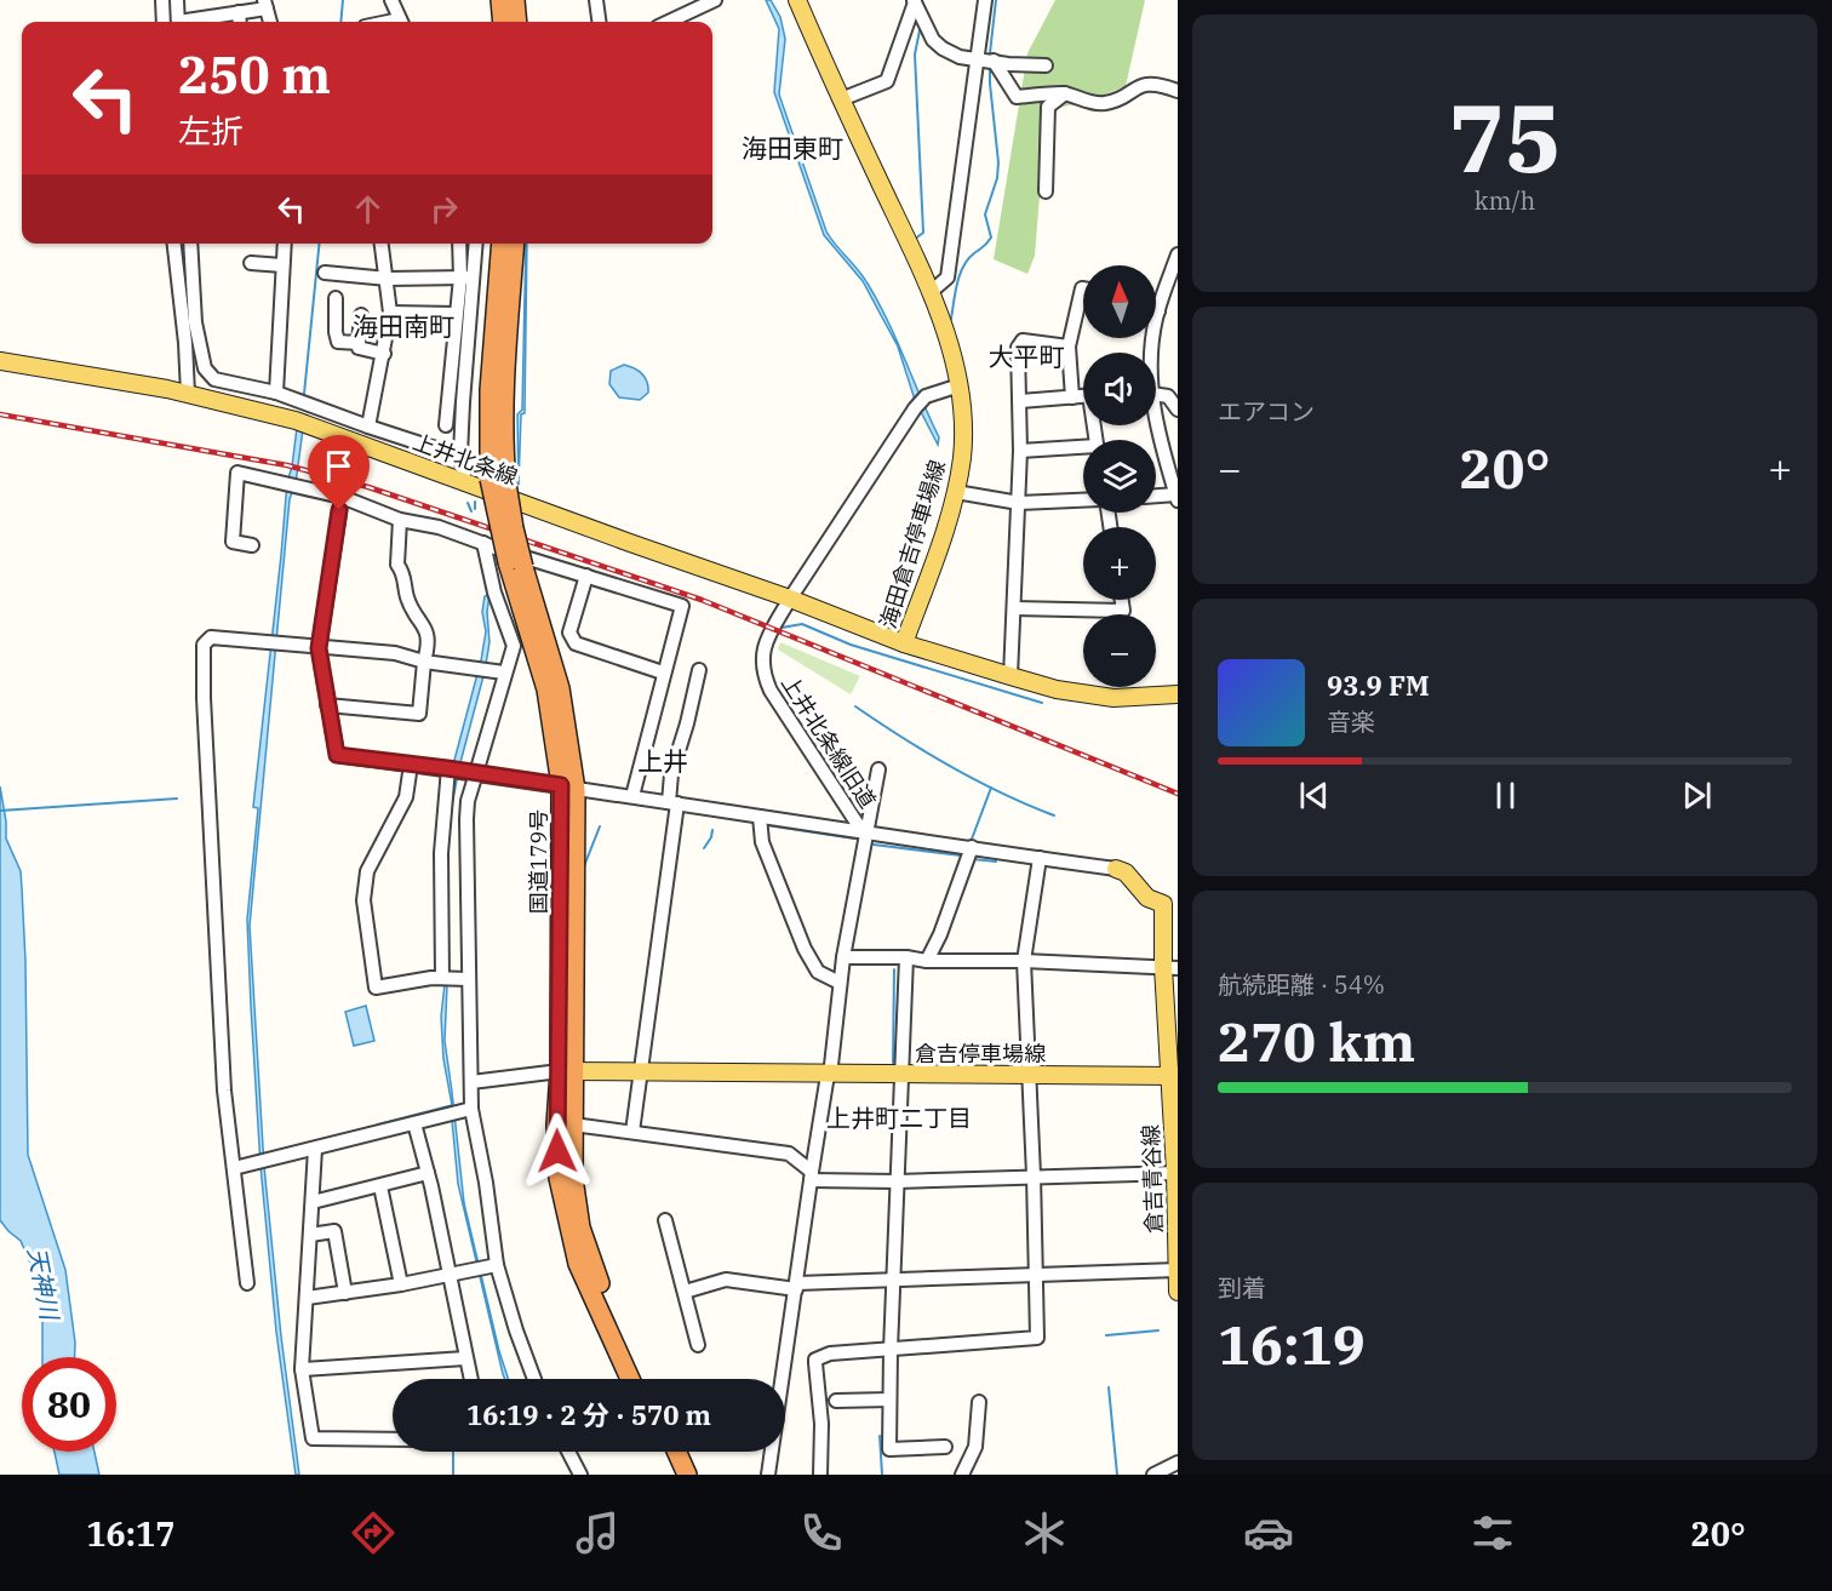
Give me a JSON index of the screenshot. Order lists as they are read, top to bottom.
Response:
{
  "streets": {
    "highway": ["国道179号"],
    "main road": [
      "上井北条線",
      "海田倉吉停車場線",
      "倉吉停車場線",
      "倉吉青谷線"
    ],
    "street": ["上井北条線旧道"]
  },
  "crossings": [
    ["上井北条線", "海田倉吉停車場線"],
    ["上井北条線", "上井北条線旧道"],
    ["海田倉吉停車場線", "上井北条線旧道"],
    ["国道179号", "倉吉停車場線"],
    ["倉吉停車場線", "倉吉青谷線"]
  ],
  "districts": [
    "海田東町",
    "海田南町",
    "大平町",
    "上井",
    "上井町二丁目"
  ],
  "water": ["天神川"],
  "north": "top",
  "page": {
    "tile": [
      ["75", "km/h"],
      "エアコン",
      ["航続距離 · 54%", "270 km"],
      ["到着", "16:19"]
    ],
    "turn": ["250 m", "左折"],
    "map_buttons": ["+", "−"],
    "heat": ["−", "20°", "+"],
    "song": ["93.9 FM", "音楽"],
    "limit": "80",
    "trip": "16:19 · 2 分 · 570 m",
    "tabs": ["16:17", "20°"]
  }
}
